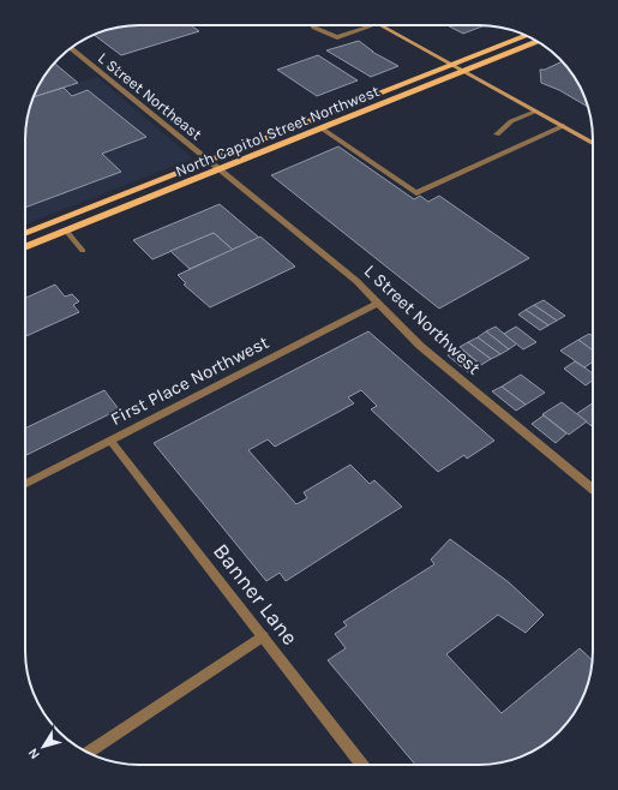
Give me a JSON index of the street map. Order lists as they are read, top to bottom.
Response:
{
  "streets": {
    "main road": ["North Capitol Street Northwest"],
    "street": [
      "L Street Northeast",
      "L Street Northwest",
      "First Place Northwest",
      "Banner Lane"
    ]
  },
  "crossings": [
    ["L Street Northeast", "North Capitol Street Northwest"],
    ["L Street Northeast", "L Street Northwest"],
    ["North Capitol Street Northwest", "L Street Northwest"],
    ["L Street Northwest", "First Place Northwest"],
    ["First Place Northwest", "Banner Lane"]
  ],
  "north": "bottom left"
}
